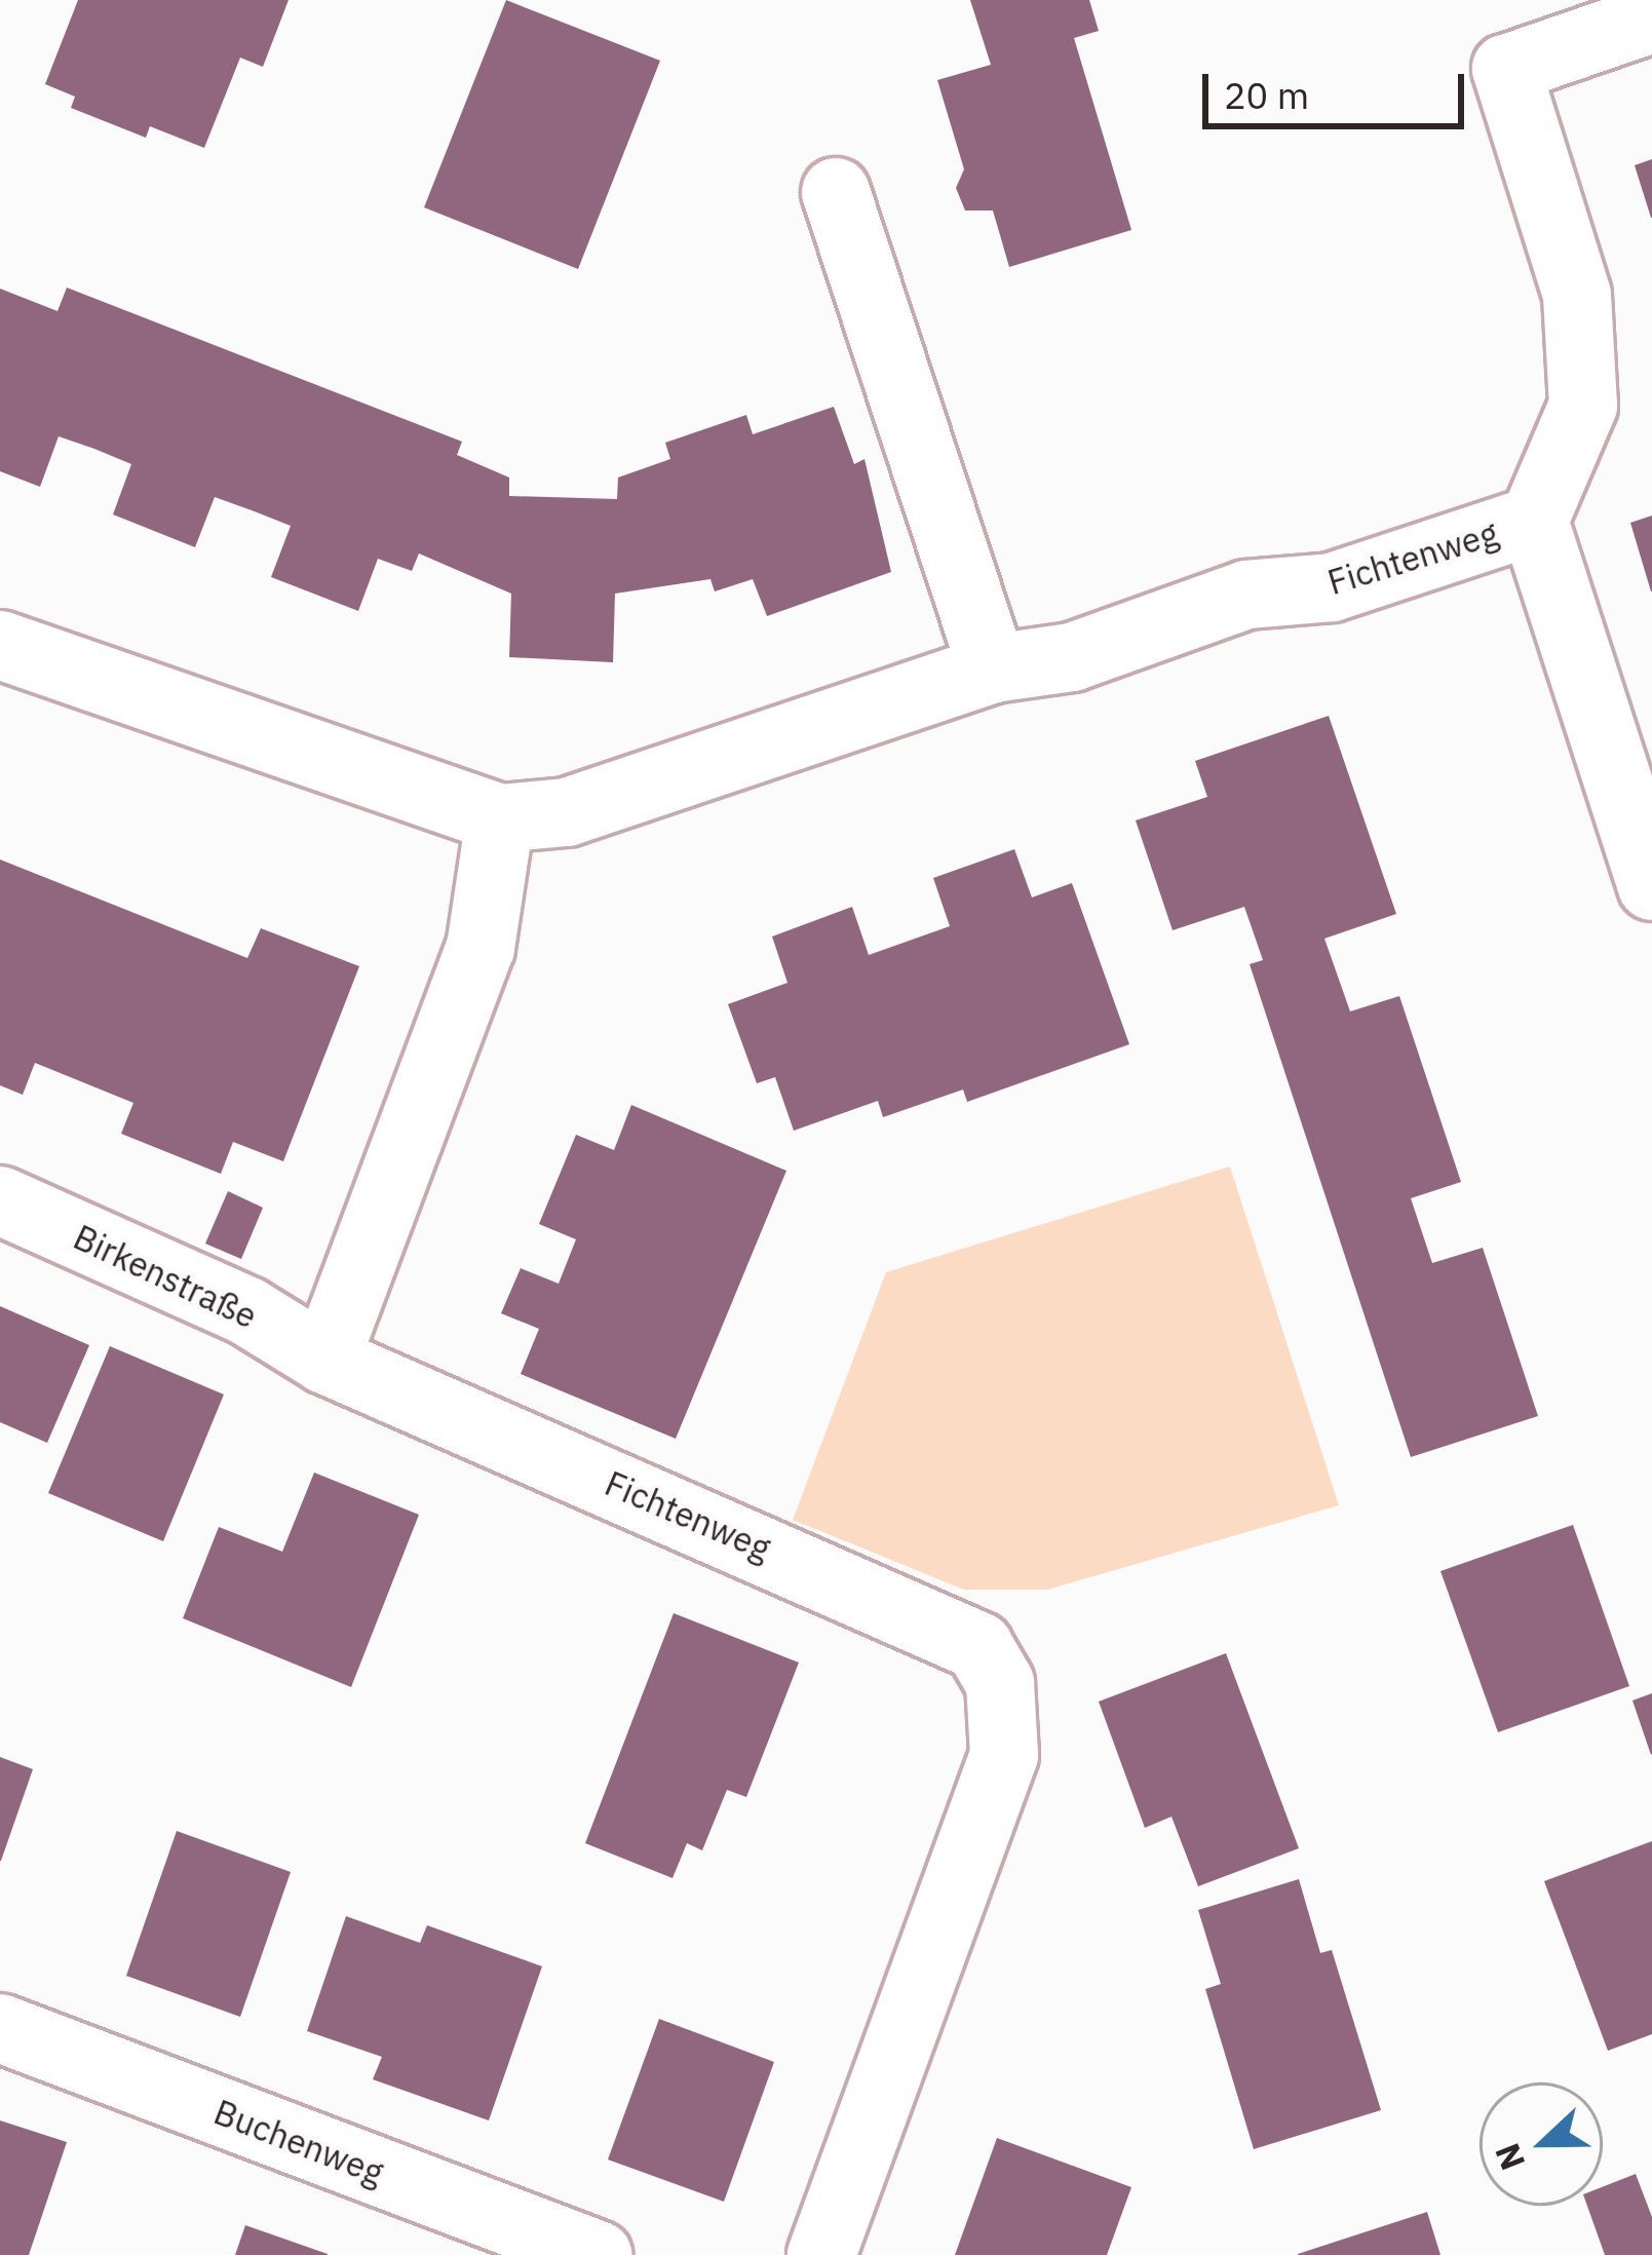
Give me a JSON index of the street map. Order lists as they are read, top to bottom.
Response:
{
  "streets": {
    "street": ["Fichtenweg", "Birkenstraße", "Buchenweg"]
  },
  "crossings": [
    ["Fichtenweg", "Birkenstraße"]
  ],
  "scale_bar": "20 m",
  "north": "left"
}
